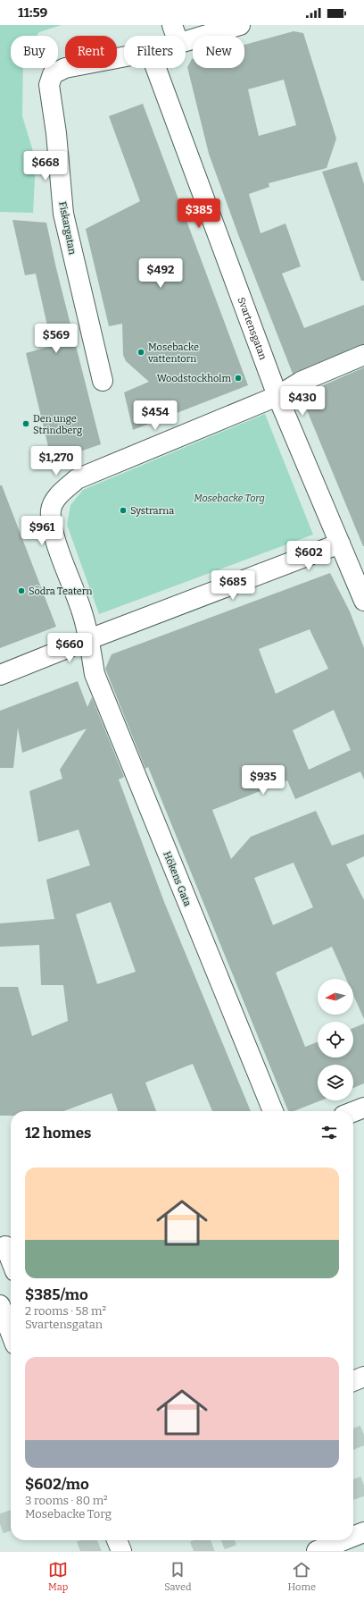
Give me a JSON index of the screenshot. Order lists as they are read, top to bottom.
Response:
{
  "streets": {
    "street": ["Fiskargatan", "Svartensgatan", "Hökens Gata"]
  },
  "parks": ["Mosebacke Torg"],
  "places": [
    "Mosebacke vattentorn",
    "Woodstockholm",
    "Den unge Strindberg",
    "Systrarna",
    "Södra Teatern"
  ],
  "north": "left",
  "page": {
    "status": "11:59",
    "chip": [
      "Buy",
      "Rent",
      "Filters",
      "New"
    ],
    "price": [
      "$668",
      "$385",
      "$492",
      "$569",
      "$430",
      "$454",
      "$1,270",
      "$961",
      "$602",
      "$685",
      "$660",
      "$935"
    ],
    "heading": "12 homes",
    "list": [
      {
        "name": "$385/mo",
        "note": "2 rooms · 58 m² · Svartensgatan"
      },
      {
        "name": "$602/mo",
        "note": "3 rooms · 80 m² · Mosebacke Torg"
      }
    ],
    "tabs": ["Map", "Saved", "Home"]
  }
}
